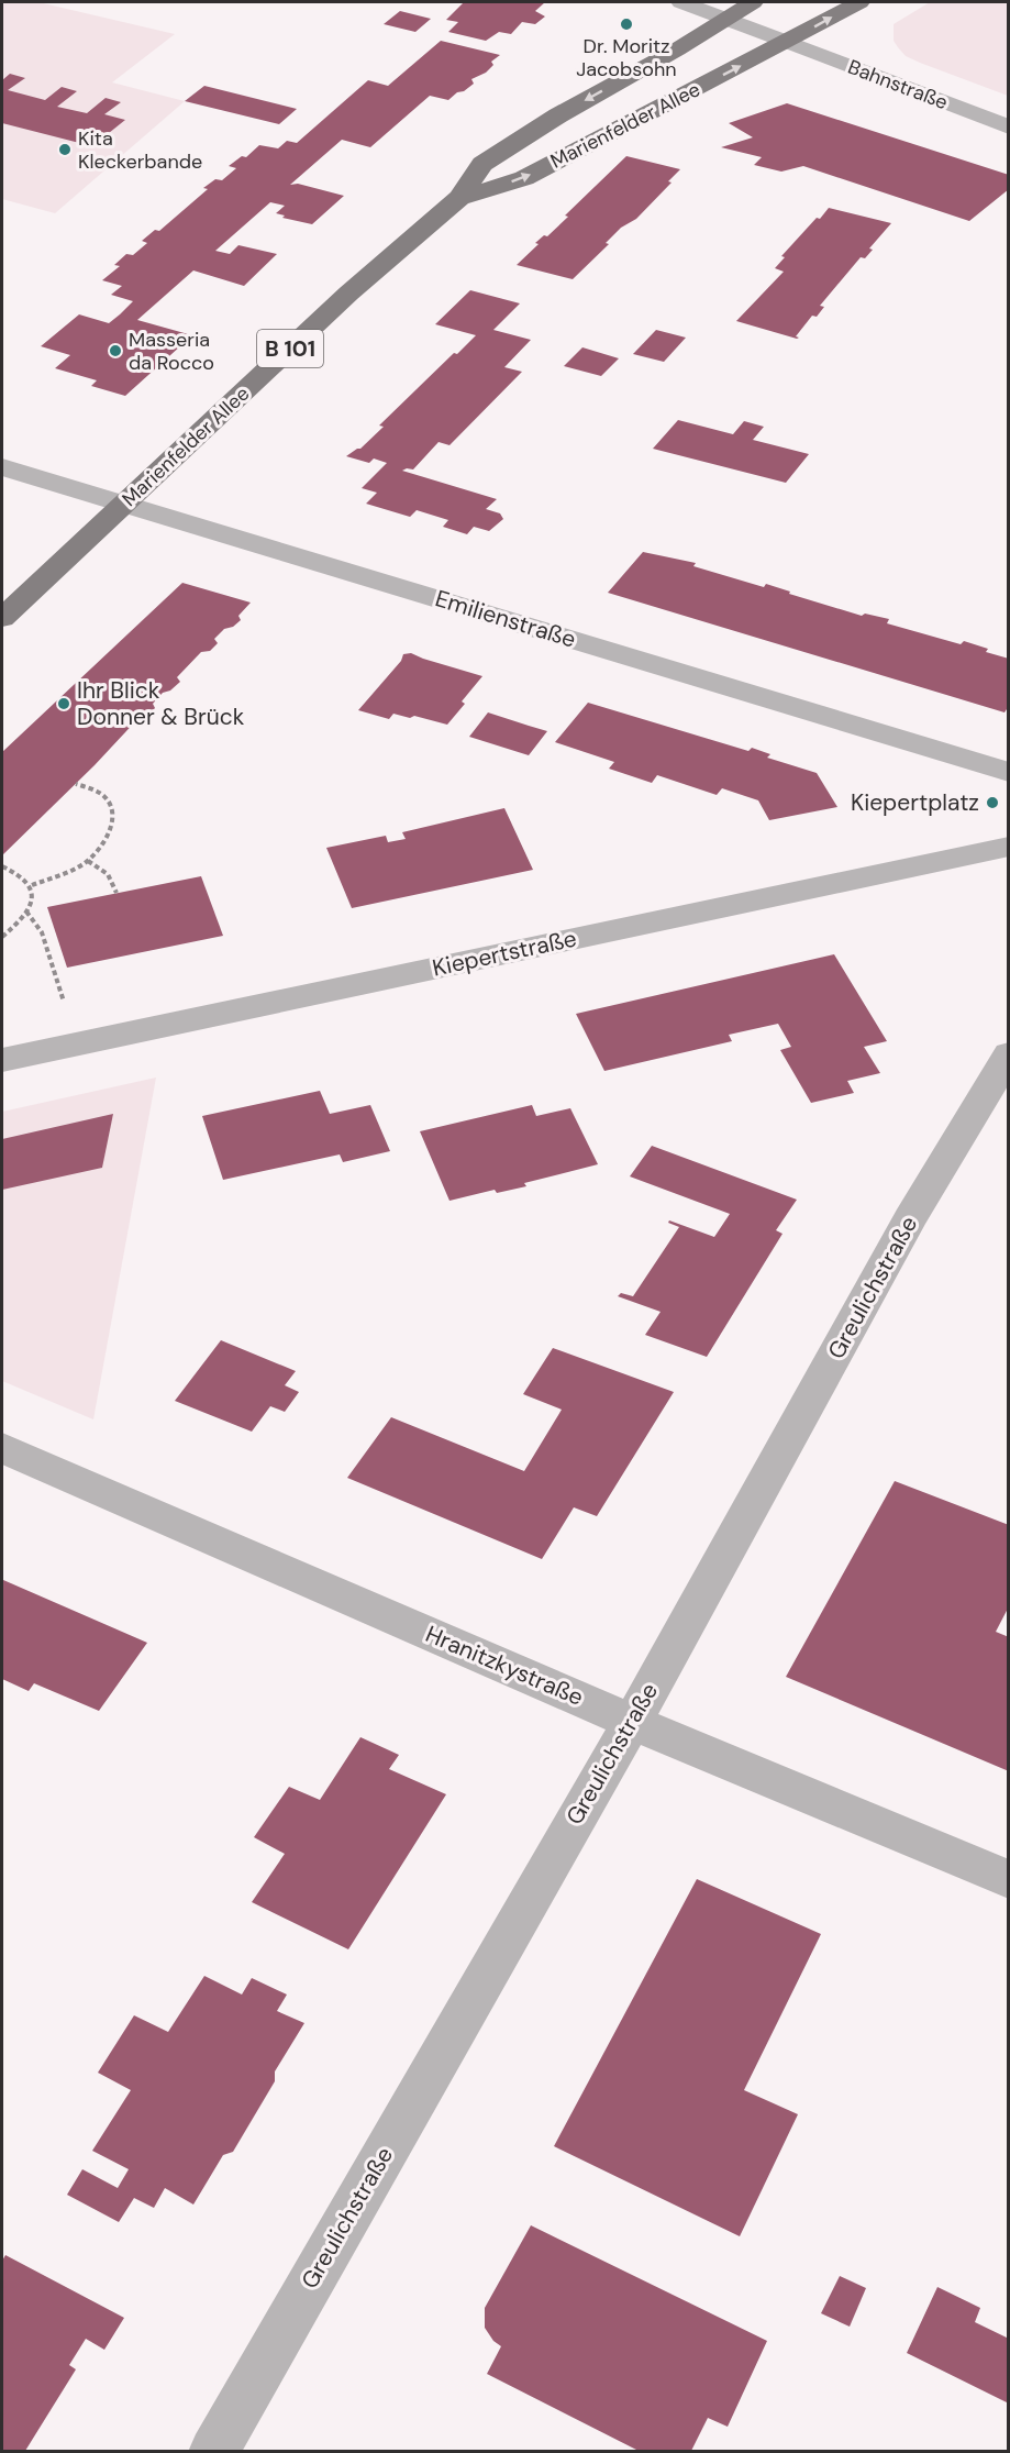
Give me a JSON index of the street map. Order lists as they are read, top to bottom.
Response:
{
  "streets": {
    "main road": ["Marienfelder Allee", "B 101"],
    "street": [
      "Bahnstraße",
      "Emilienstraße",
      "Kiepertstraße",
      "Greulichstraße",
      "Hranitzkystraße"
    ]
  },
  "crossings": [
    ["Bahnstraße", "Marienfelder Allee"],
    ["Marienfelder Allee", "Emilienstraße"],
    ["Greulichstraße", "Hranitzkystraße"]
  ],
  "places": [
    "Dr. Moritz Jacobsohn",
    "Kita Kleckerbande",
    "Masseria da Rocco",
    "Ihr Blick Donner & Brück",
    "Kiepertplatz"
  ]
}
